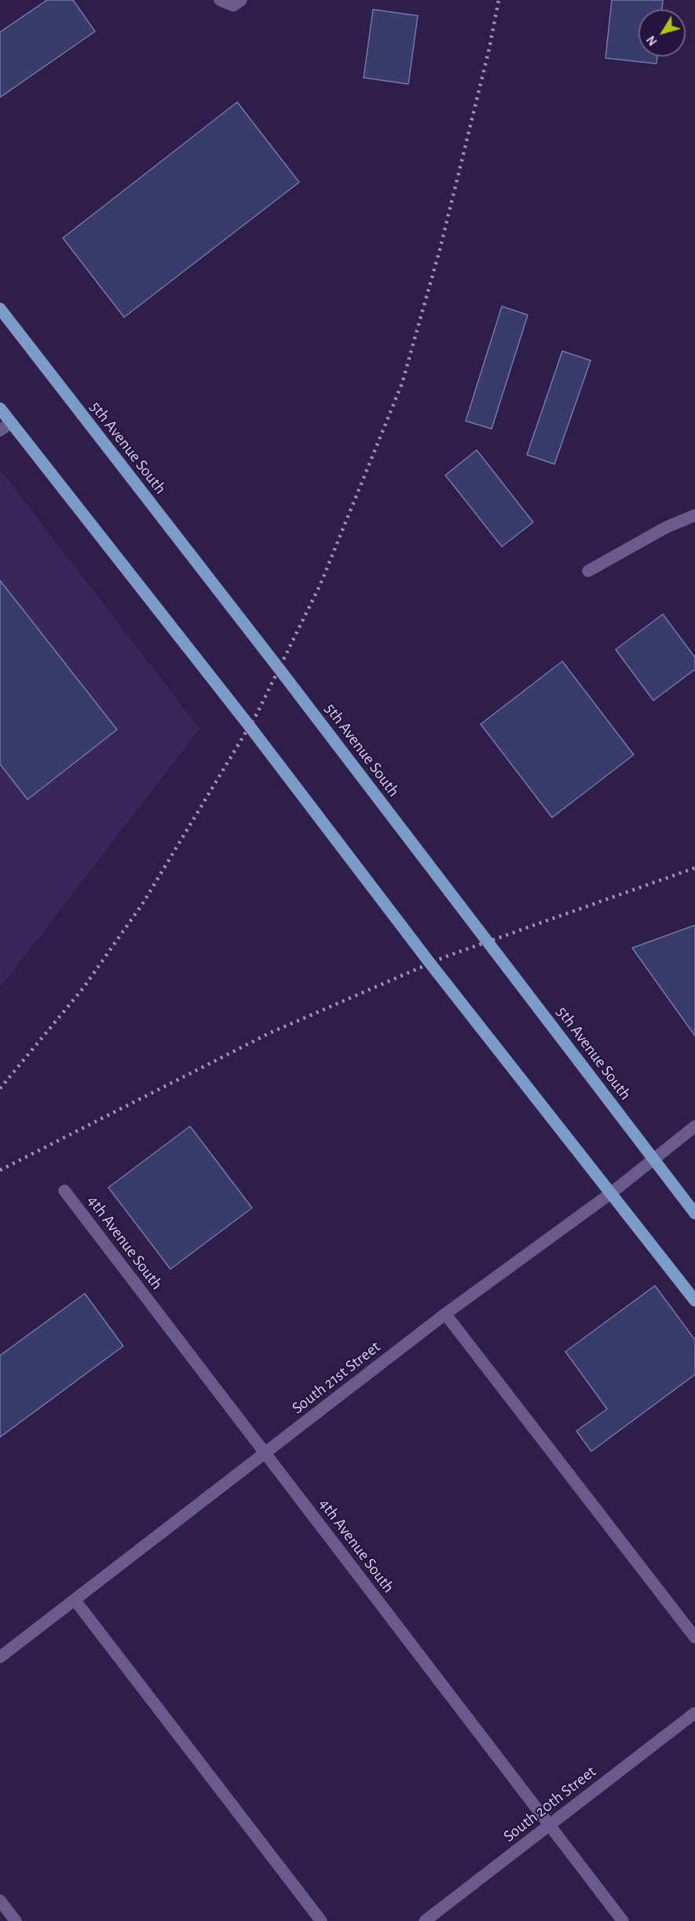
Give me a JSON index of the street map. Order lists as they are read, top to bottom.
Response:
{
  "streets": {
    "main road": ["5th Avenue South"],
    "street": ["4th Avenue South", "South 21st Street", "South 20th Street"]
  },
  "crossings": [
    ["5th Avenue South", "South 21st Street"],
    ["4th Avenue South", "South 21st Street"],
    ["4th Avenue South", "South 20th Street"]
  ],
  "north": "bottom left"
}
